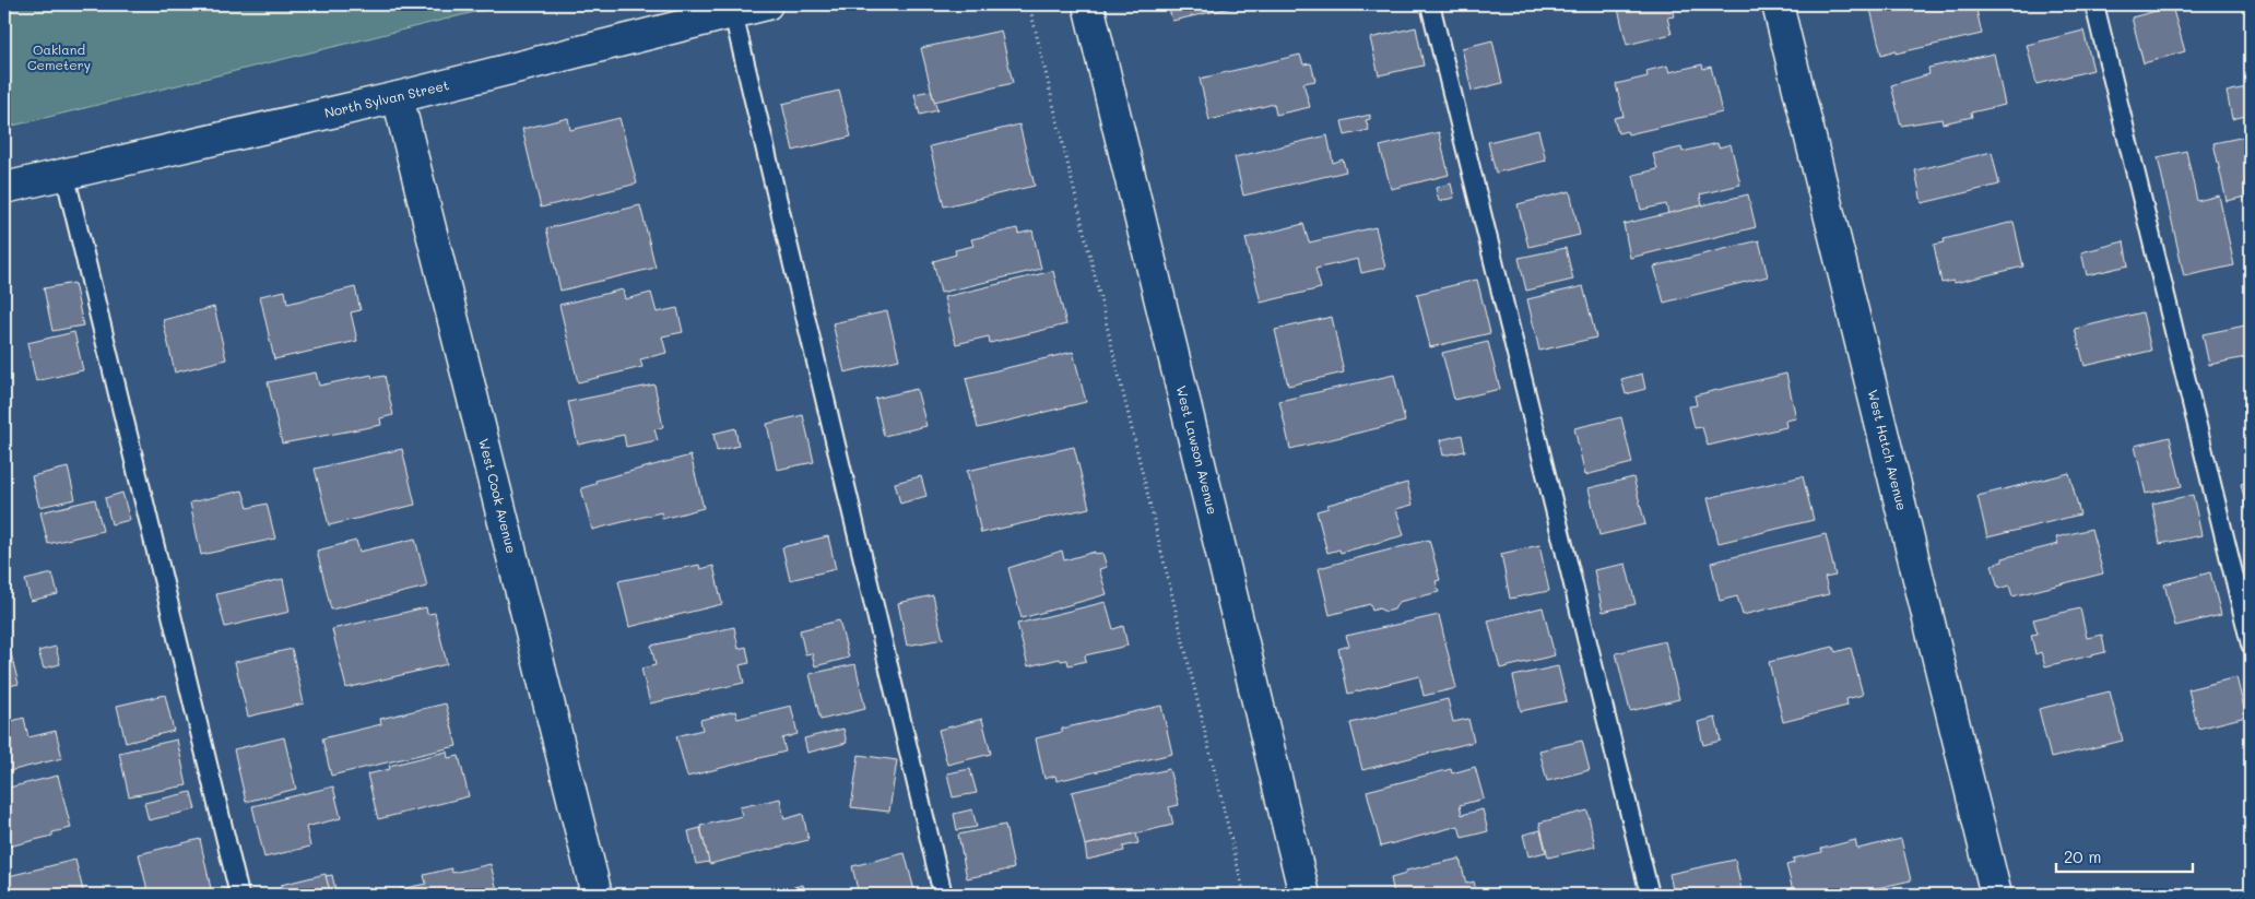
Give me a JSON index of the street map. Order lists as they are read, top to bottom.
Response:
{
  "streets": {
    "street": [
      "North Sylvan Street",
      "West Lawson Avenue",
      "West Hatch Avenue",
      "West Cook Avenue"
    ]
  },
  "crossings": [
    ["North Sylvan Street", "West Cook Avenue"]
  ],
  "parks": ["Oakland Cemetery"],
  "scale_bar": "20 m"
}
